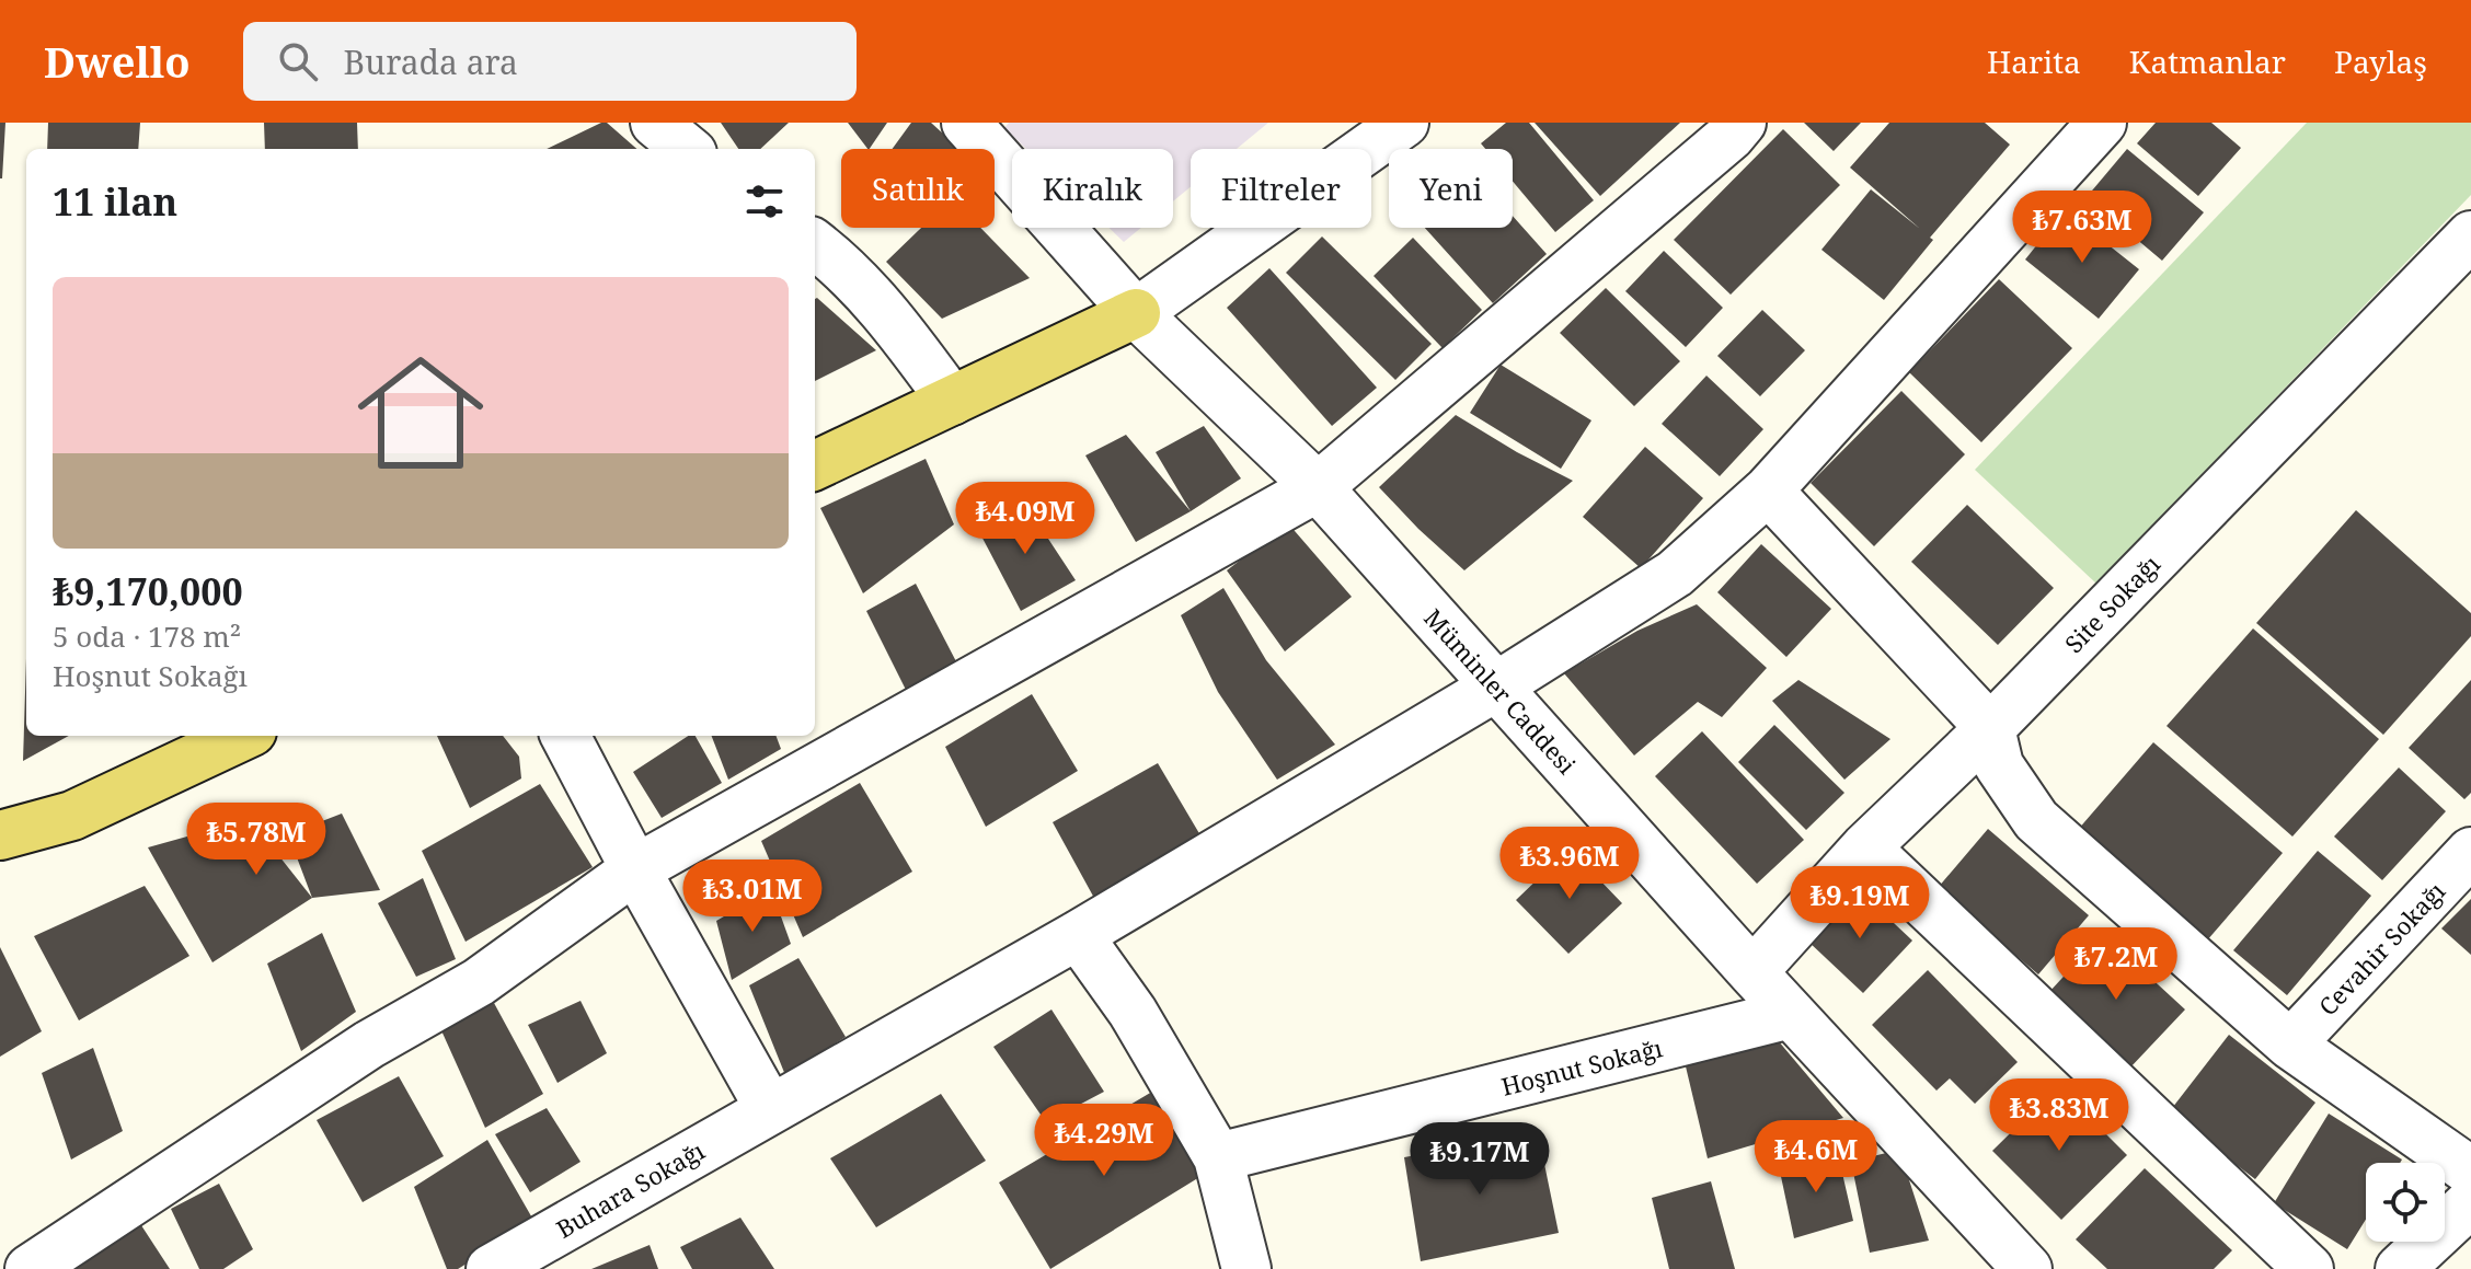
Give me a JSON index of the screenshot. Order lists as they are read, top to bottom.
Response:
{
  "streets": {
    "street": [
      "Site Sokağı",
      "Müminler Caddesi",
      "Cevahir Sokağı",
      "Hoşnut Sokağı",
      "Buhara Sokağı"
    ]
  },
  "crossings": [
    ["Site Sokağı", "Müminler Caddesi"],
    ["Müminler Caddesi", "Hoşnut Sokağı"],
    ["Müminler Caddesi", "Buhara Sokağı"]
  ],
  "page": {
    "header": "Dwello",
    "search": "Burada ara",
    "nav": ["Harita", "Katmanlar", "Paylaş"],
    "chip": [
      "Satılık",
      "Kiralık",
      "Filtreler",
      "Yeni"
    ],
    "heading": "11 ilan",
    "price": [
      "₺7.63M",
      "₺4.09M",
      "₺5.78M",
      "₺3.96M",
      "₺3.01M",
      "₺9.19M",
      "₺7.2M",
      "₺3.83M",
      "₺4.29M",
      "₺4.6M",
      "₺9.17M"
    ],
    "list": [
      {
        "name": "₺9,170,000",
        "note": "5 oda · 178 m² · Hoşnut Sokağı"
      }
    ]
  }
}
